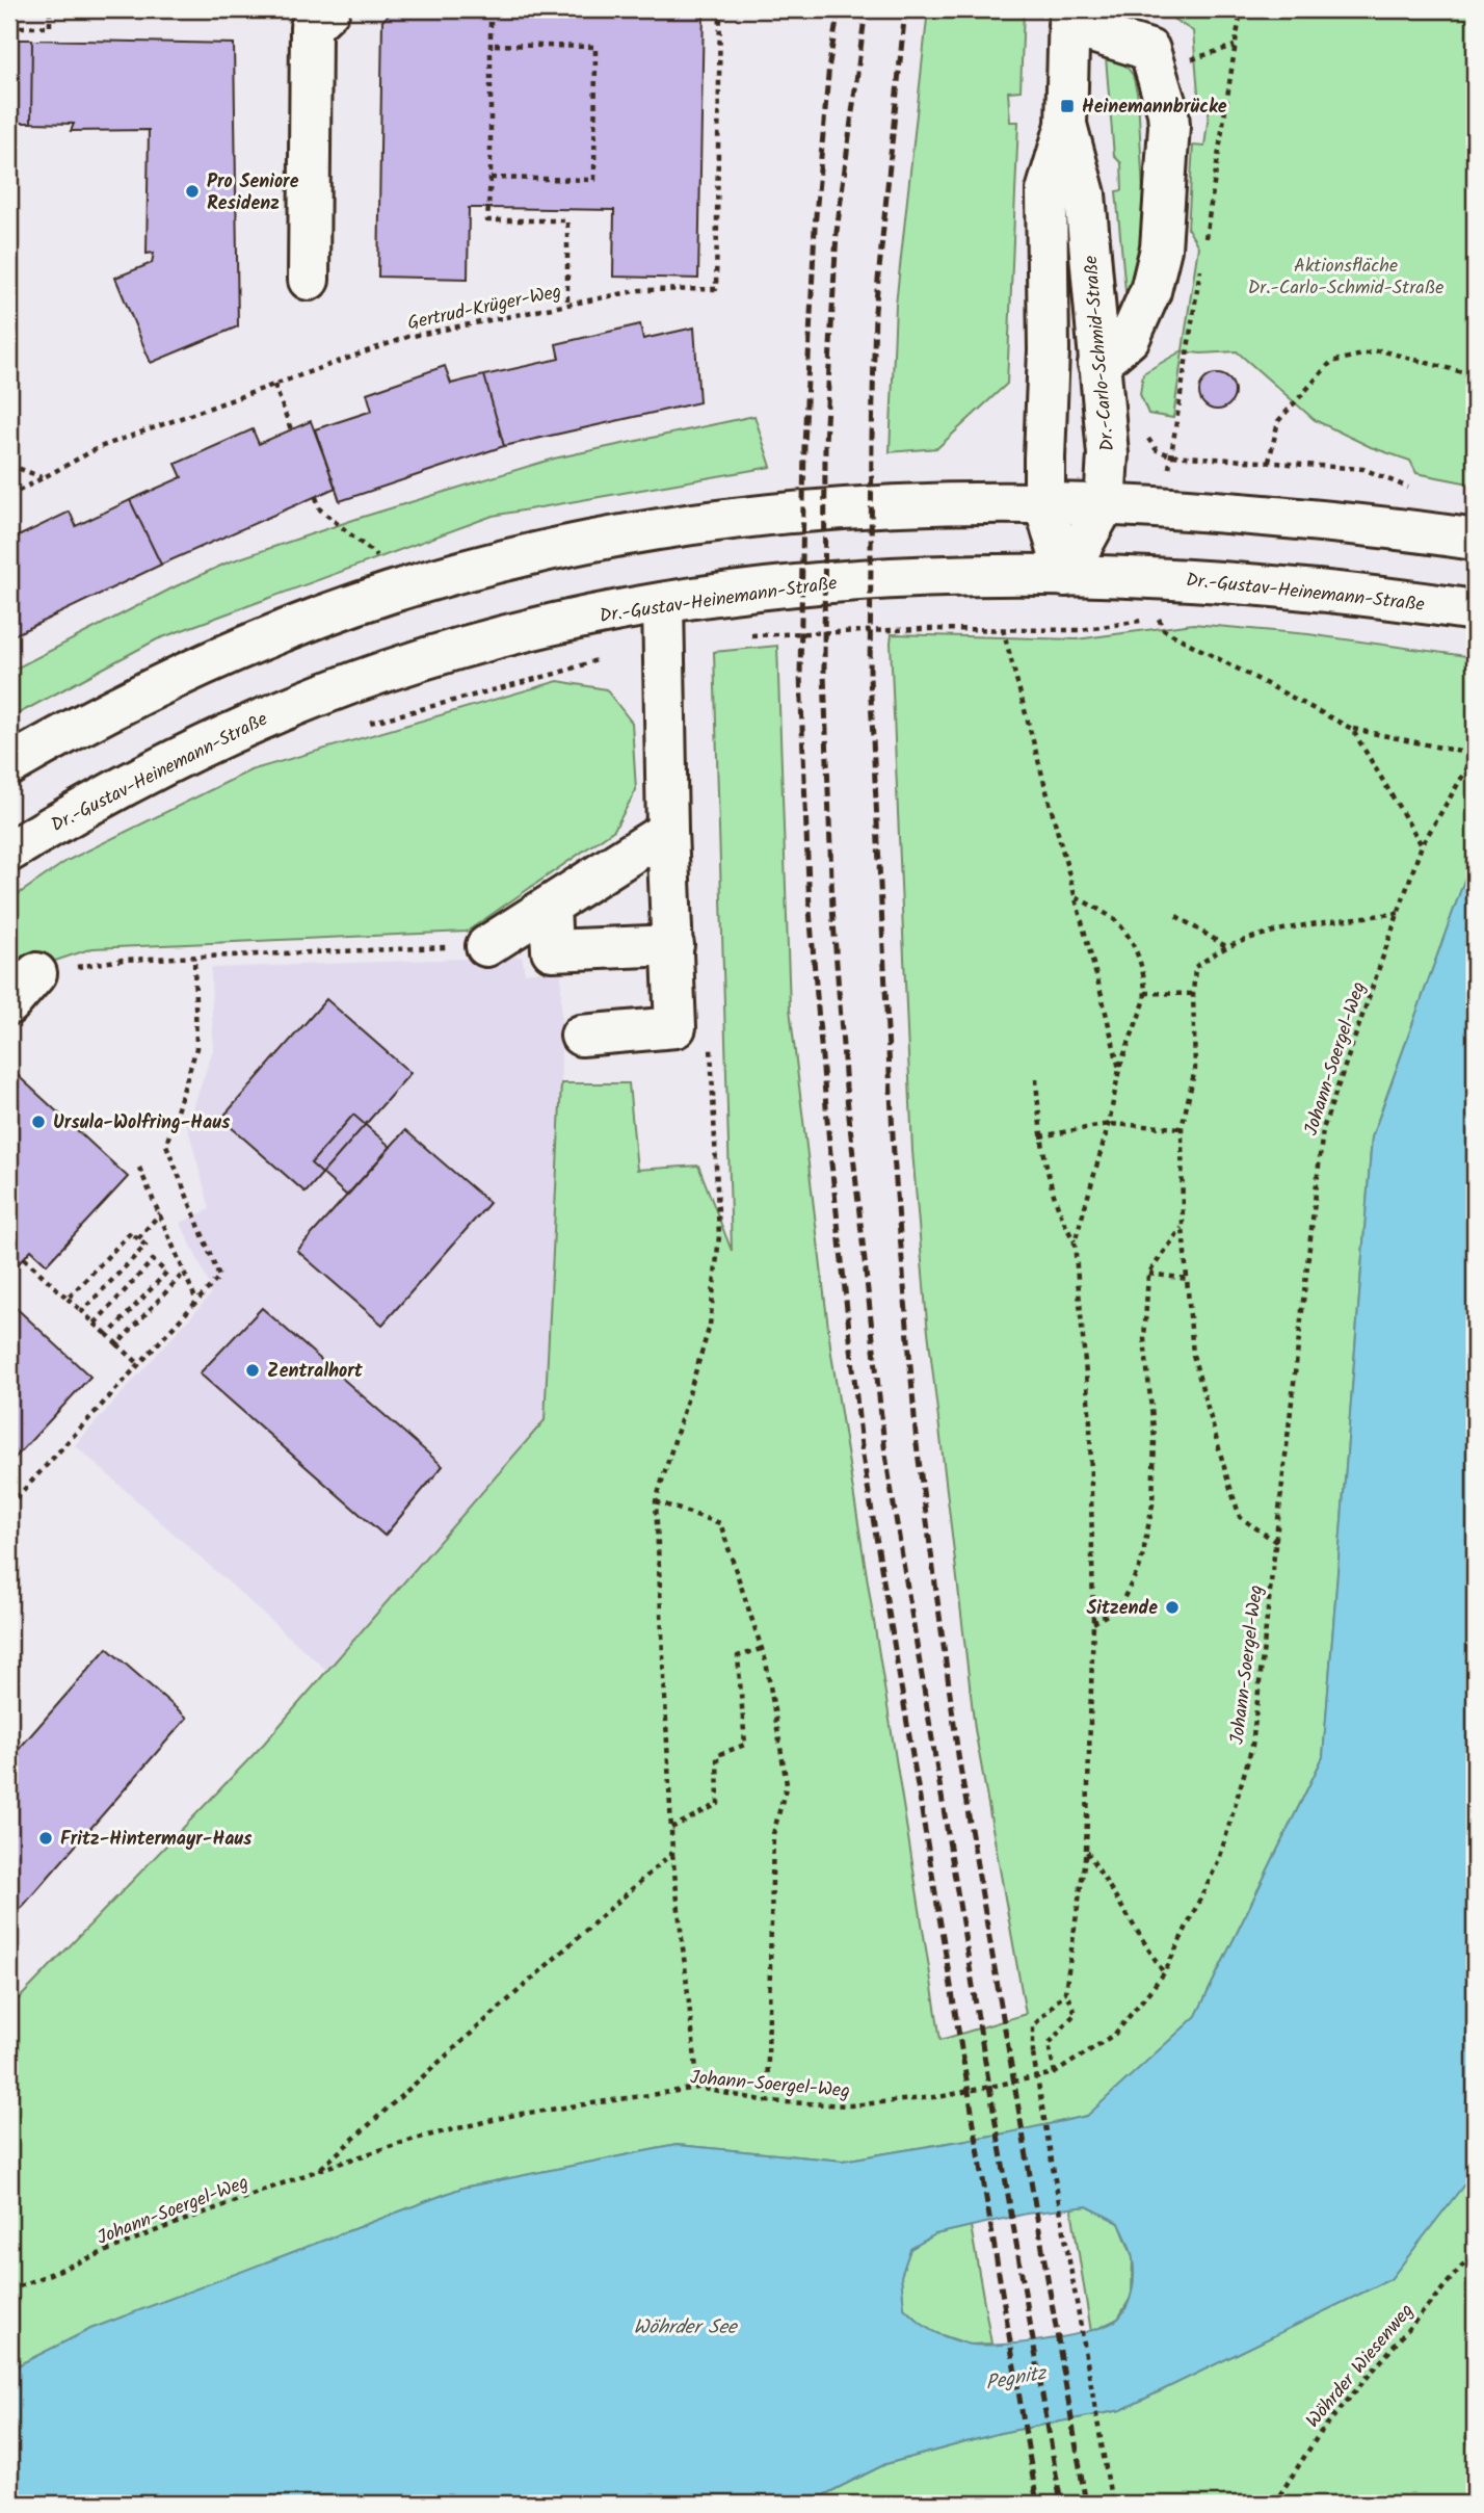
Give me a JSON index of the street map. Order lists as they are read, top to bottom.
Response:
{
  "streets": {
    "main road": ["Dr.-Carlo-Schmid-Straße", "Dr.-Gustav-Heinemann-Straße"],
    "path": ["Gertrud-Krüger-Weg", "Johann-Soergel-Weg", "Wöhrder Wiesenweg"]
  },
  "crossings": [
    ["Dr.-Carlo-Schmid-Straße", "Dr.-Gustav-Heinemann-Straße"]
  ],
  "water": ["Wöhrder See", "Pegnitz"],
  "parks": ["Aktionsfläche Dr.-Carlo-Schmid-Straße"],
  "places": {
    "transit": ["Heinemannbrücke"],
    "other": [
      "Pro Seniore Residenz",
      "Ursula-Wolfring-Haus",
      "Zentralhort",
      "Sitzende",
      "Fritz-Hintermayr-Haus"
    ]
  }
}
